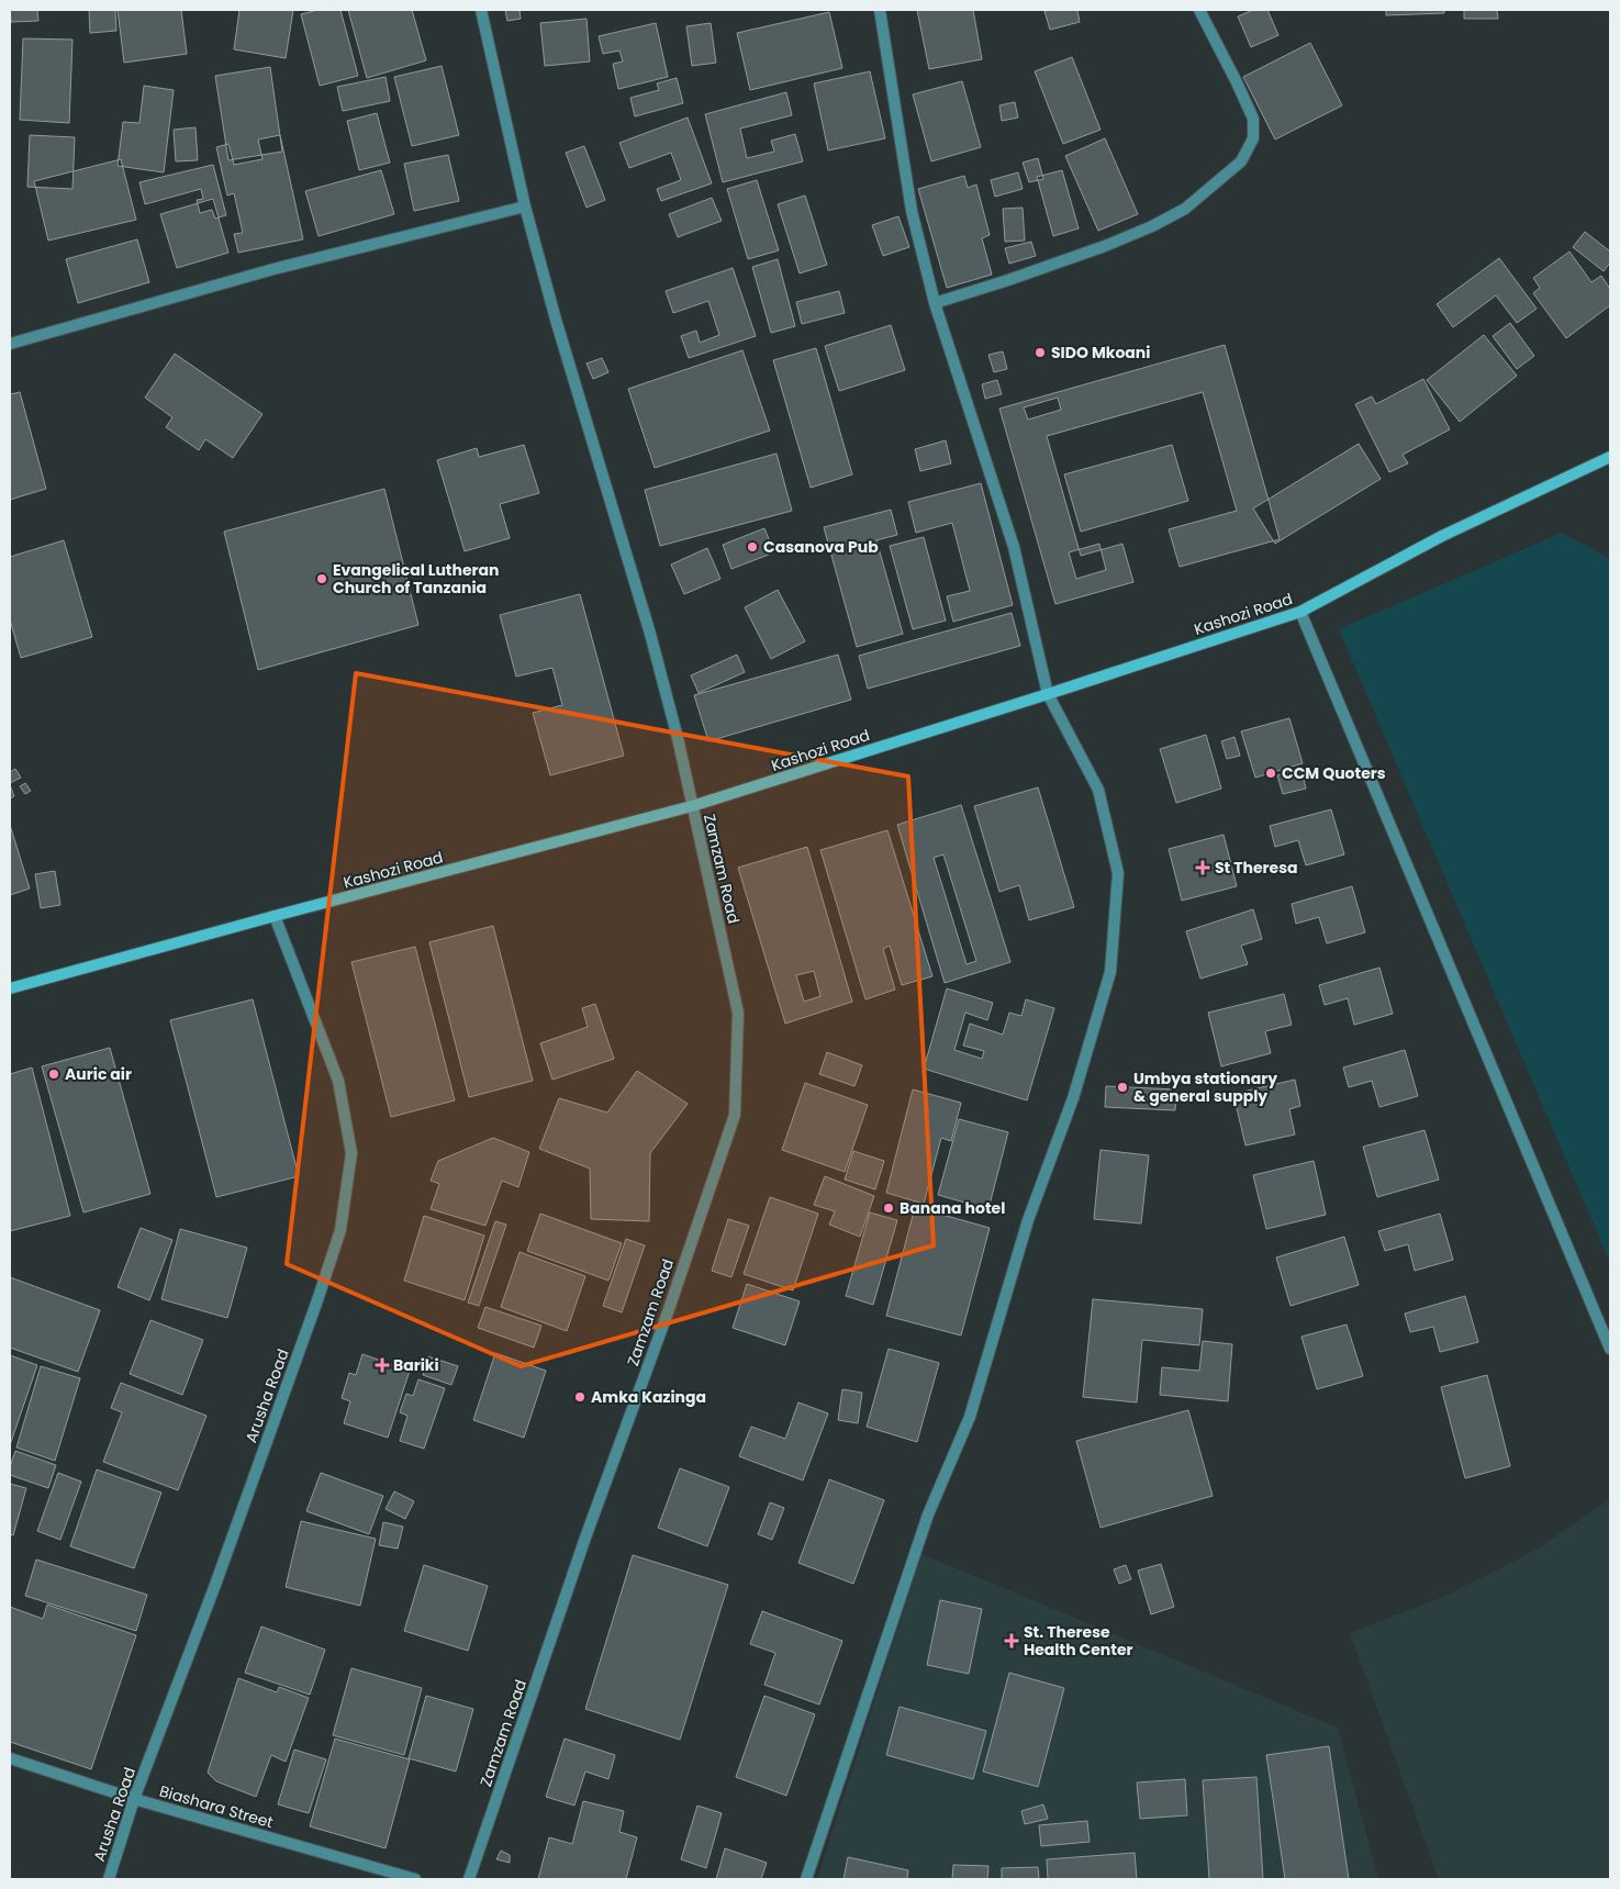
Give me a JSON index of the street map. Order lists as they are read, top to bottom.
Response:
{
  "streets": {
    "main road": ["Kashozi Road"],
    "street": ["Zamzam Road", "Arusha Road", "Biashara Street"]
  },
  "crossings": [
    ["Kashozi Road", "Zamzam Road"],
    ["Kashozi Road", "Arusha Road"],
    ["Arusha Road", "Biashara Street"]
  ],
  "places": {
    "other": [
      "SIDO Mkoani",
      "Casanova Pub",
      "Evangelical Lutheran Church of Tanzania",
      "CCM Quoters",
      "Auric air",
      "Umbya stationary & general supply",
      "Banana hotel",
      "Amka Kazinga"
    ],
    "health": ["St Theresa", "Bariki", "St. Therese Health Center"]
  }
}
